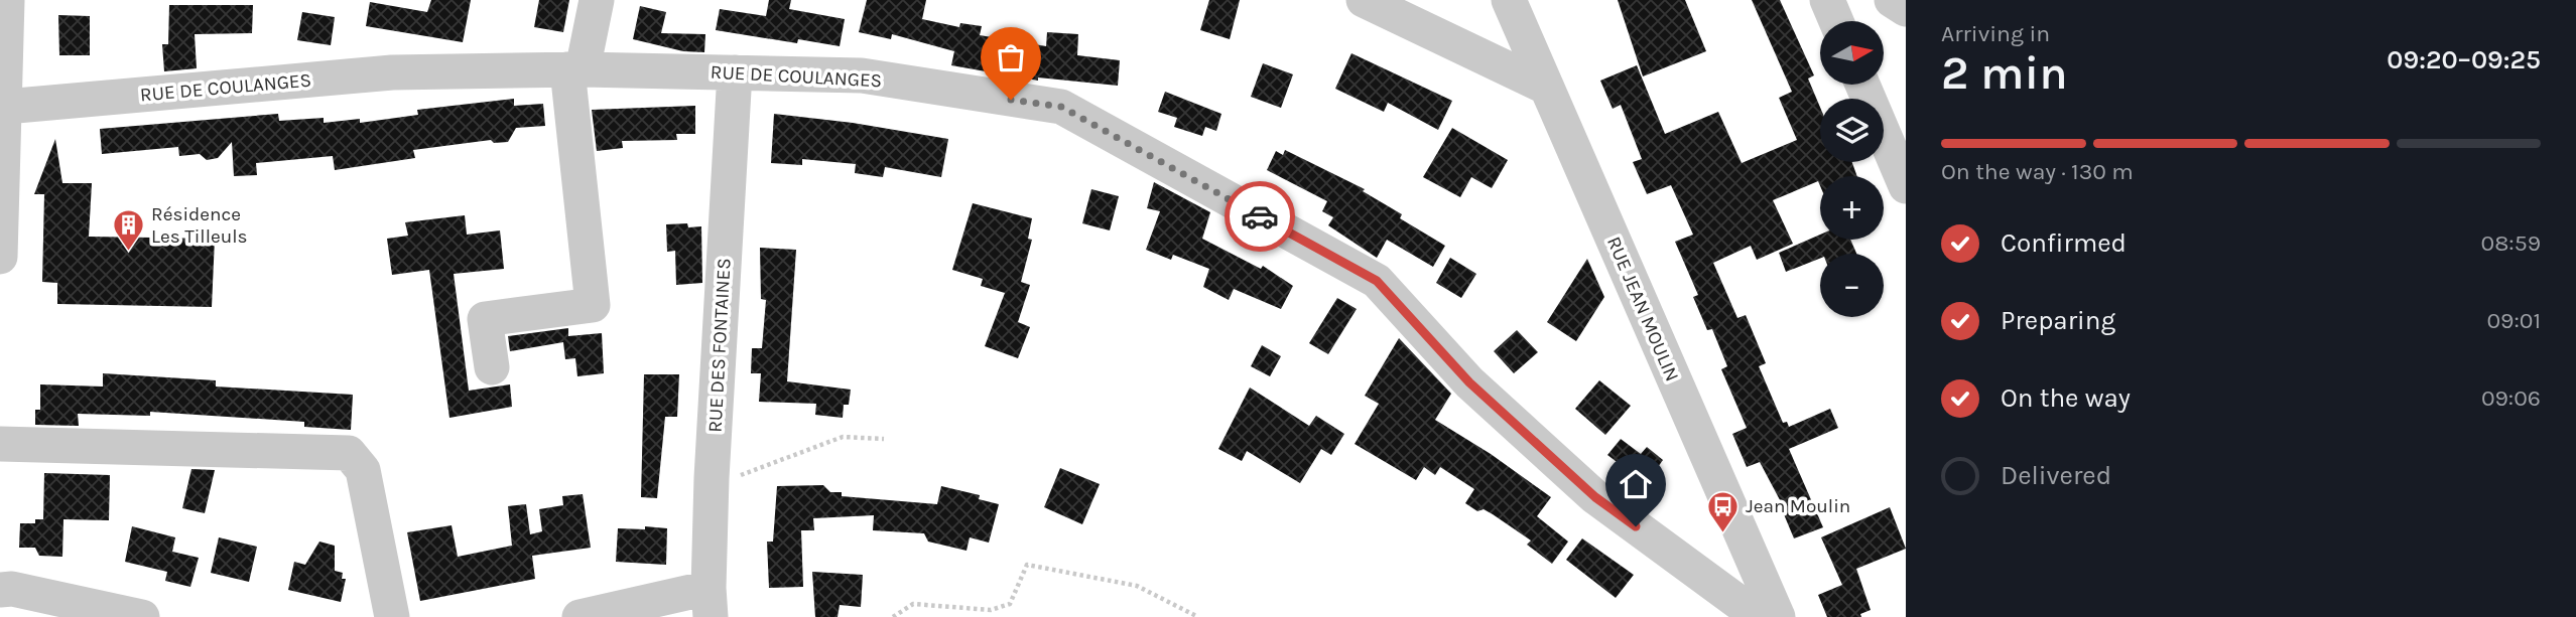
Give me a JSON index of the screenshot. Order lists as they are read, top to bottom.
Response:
{
  "streets": {
    "street": ["RUE DE COULANGES", "RUE JEAN MOULIN", "RUE DES FONTAINES"]
  },
  "crossings": [
    ["RUE DE COULANGES", "RUE DES FONTAINES"]
  ],
  "places": {
    "building": ["Résidence Les Tilleuls"],
    "bus stop": ["Jean Moulin"]
  },
  "north": "right",
  "page": {
    "heading": ["2 min", "Arriving in", "09:20–09:25"],
    "map_buttons": ["+", "−"],
    "bar": "On the way · 130 m",
    "list": [
      ["Confirmed", "08:59"],
      ["Preparing", "09:01"],
      ["On the way", "09:06"],
      "Delivered"
    ]
  }
}
